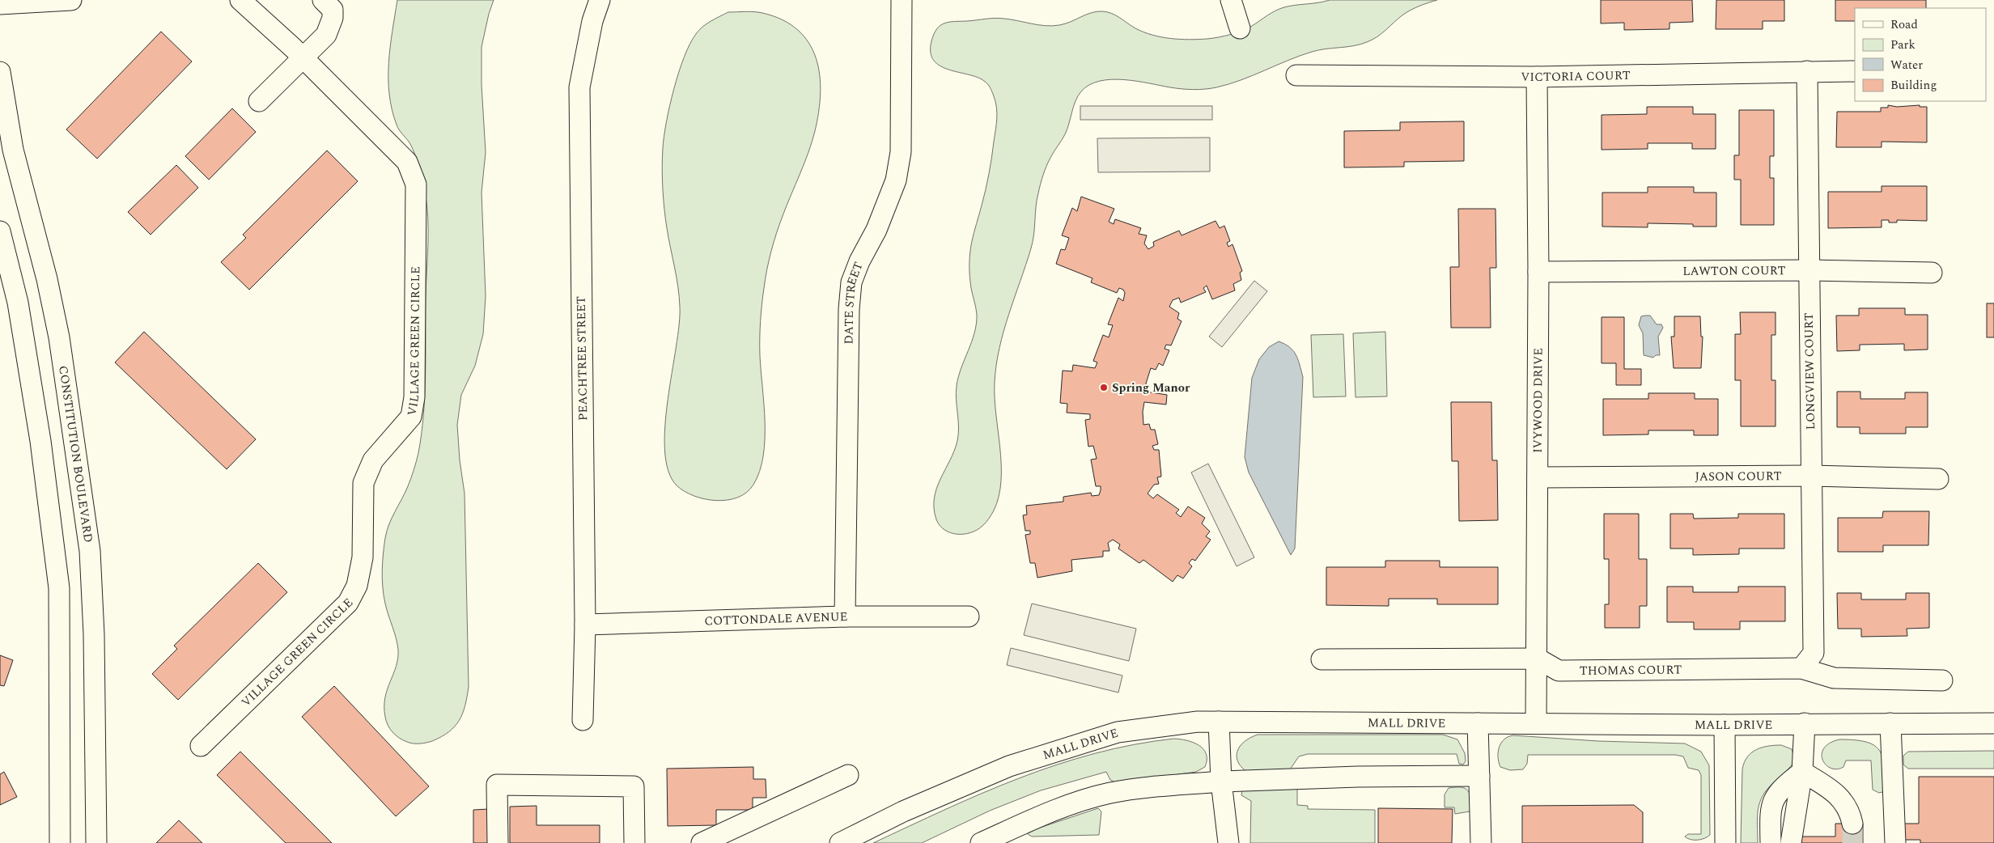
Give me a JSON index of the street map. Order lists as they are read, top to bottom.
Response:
{
  "streets": {
    "street": [
      "VICTORIA COURT",
      "LAWTON COURT",
      "DATE STREET",
      "VILLAGE GREEN CIRCLE",
      "PEACHTREE STREET",
      "LONGVIEW COURT",
      "IVYWOOD DRIVE",
      "CONSTITUTION BOULEVARD",
      "JASON COURT",
      "COTTONDALE AVENUE",
      "THOMAS COURT",
      "MALL DRIVE"
    ]
  },
  "crossings": [
    ["VICTORIA COURT", "LONGVIEW COURT"],
    ["VICTORIA COURT", "IVYWOOD DRIVE"],
    ["LAWTON COURT", "LONGVIEW COURT"],
    ["LAWTON COURT", "IVYWOOD DRIVE"],
    ["DATE STREET", "COTTONDALE AVENUE"],
    ["PEACHTREE STREET", "COTTONDALE AVENUE"],
    ["LONGVIEW COURT", "JASON COURT"],
    ["LONGVIEW COURT", "THOMAS COURT"],
    ["IVYWOOD DRIVE", "JASON COURT"],
    ["IVYWOOD DRIVE", "THOMAS COURT"],
    ["IVYWOOD DRIVE", "MALL DRIVE"]
  ],
  "places": ["Spring Manor"],
  "legend": [
    "Road",
    "Park",
    "Water",
    "Building"
  ]
}
